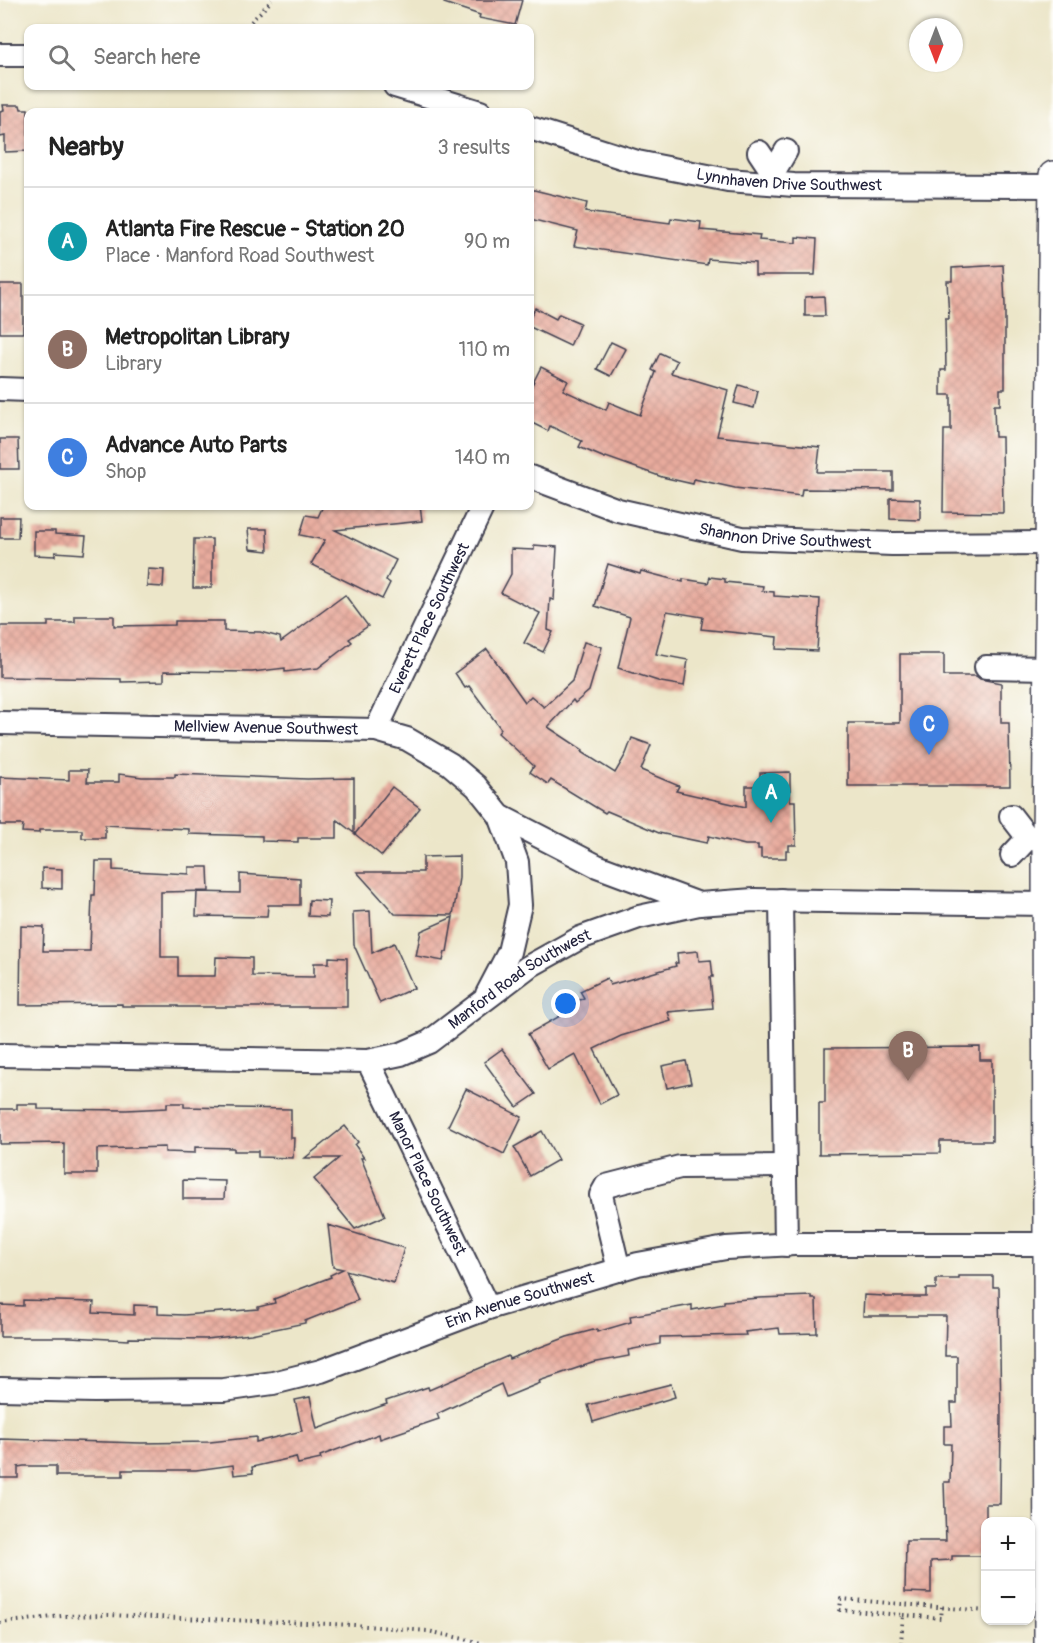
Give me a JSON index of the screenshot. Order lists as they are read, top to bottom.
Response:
{
  "streets": {
    "street": [
      "Lynnhaven Drive Southwest",
      "Shannon Drive Southwest",
      "Everett Place Southwest",
      "Mellview Avenue Southwest",
      "Manford Road Southwest",
      "Manor Place Southwest",
      "Erin Avenue Southwest"
    ]
  },
  "crossings": [
    ["Everett Place Southwest", "Mellview Avenue Southwest"],
    ["Mellview Avenue Southwest", "Manford Road Southwest"],
    ["Manford Road Southwest", "Manor Place Southwest"],
    ["Manor Place Southwest", "Erin Avenue Southwest"]
  ],
  "north": "bottom",
  "page": {
    "search": "Search here",
    "heading": ["Nearby", "3 results"],
    "list": [
      {
        "mark": "A",
        "name": "Atlanta Fire Rescue - Station 20",
        "note": "Place · Manford Road Southwest",
        "value": "90 m"
      },
      {
        "mark": "B",
        "name": "Metropolitan Library",
        "note": "Library",
        "value": "110 m"
      },
      {
        "mark": "C",
        "name": "Advance Auto Parts",
        "note": "Shop",
        "value": "140 m"
      }
    ],
    "pins": ["C", "A", "B"],
    "map_buttons": ["+", "−"]
  }
}
